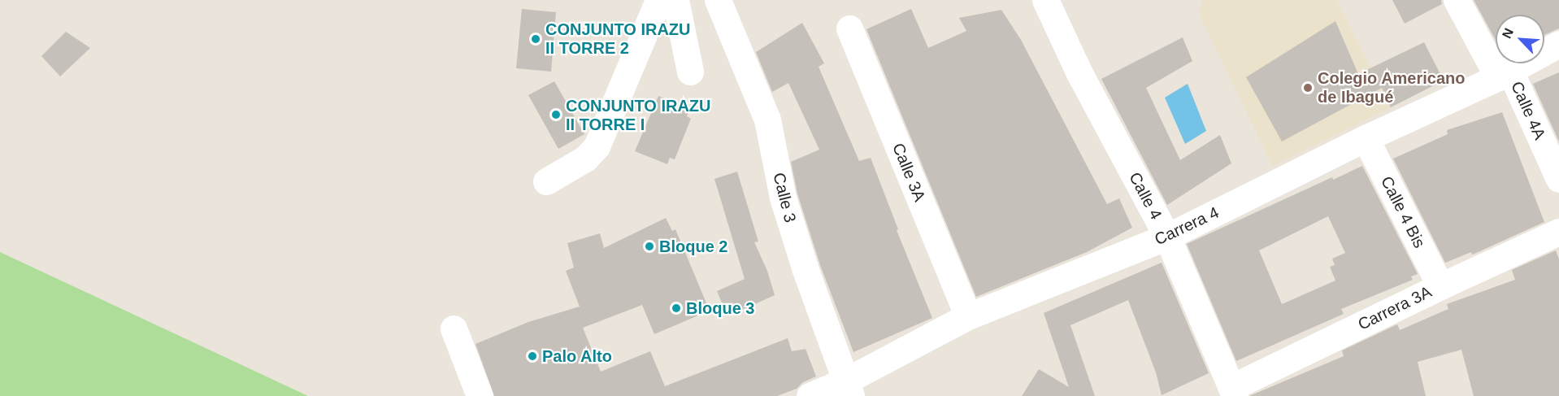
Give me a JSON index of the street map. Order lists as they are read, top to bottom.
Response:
{
  "streets": {
    "street": [
      "Calle 4A",
      "Calle 3A",
      "Calle 4",
      "Calle 3",
      "Calle 4 Bis",
      "Carrera 4",
      "Carrera 3A"
    ]
  },
  "crossings": [
    ["Calle 4A", "Carrera 4"],
    ["Calle 3A", "Carrera 4"],
    ["Calle 4", "Carrera 4"],
    ["Calle 4", "Carrera 3A"],
    ["Calle 3", "Carrera 4"],
    ["Calle 4 Bis", "Carrera 4"],
    ["Calle 4 Bis", "Carrera 3A"]
  ],
  "places": [
    "CONJUNTO IRAZU II TORRE 2",
    "Colegio Americano de Ibagué",
    "CONJUNTO IRAZU II TORRE I",
    "Bloque 2",
    "Bloque 3",
    "Palo Alto"
  ],
  "north": "top left"
}
